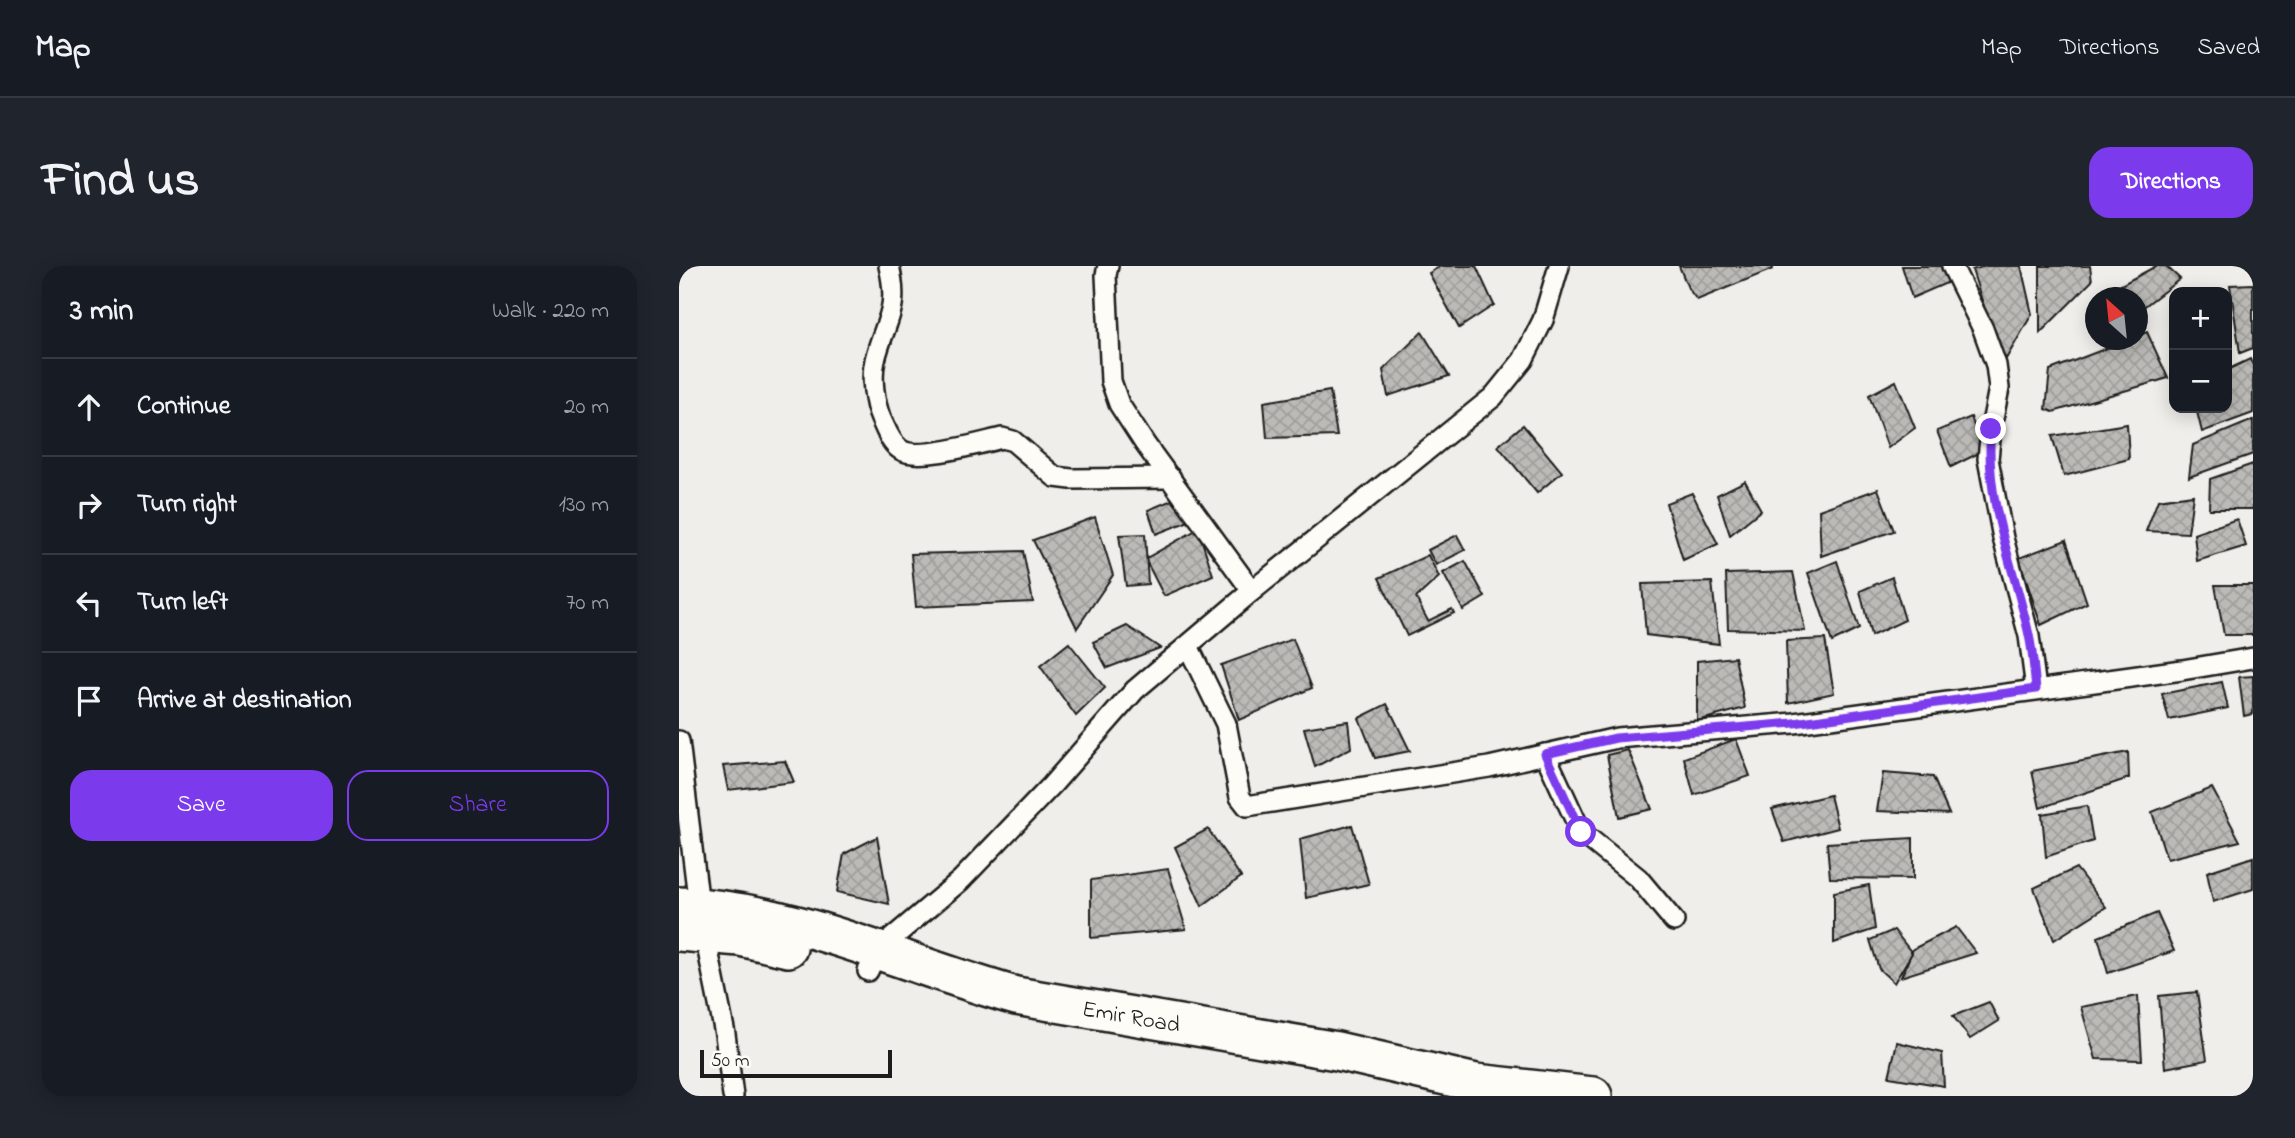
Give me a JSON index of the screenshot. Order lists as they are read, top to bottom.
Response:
{
  "streets": {
    "highway": ["Emir Road"]
  },
  "scale_bar": "50 m",
  "north": "top left",
  "page": {
    "header": "Map",
    "nav": ["Map", "Directions", "Saved"],
    "title": "Find us",
    "buttons": [
      "Directions",
      ["Save", "Share"]
    ],
    "heading": ["3 min", "Walk · 220 m"],
    "map_buttons": ["+", "−"],
    "list": [
      ["Continue", "20 m"],
      ["Turn right", "130 m"],
      ["Turn left", "70 m"],
      "Arrive at destination"
    ],
    "scale": "50 m"
  }
}
